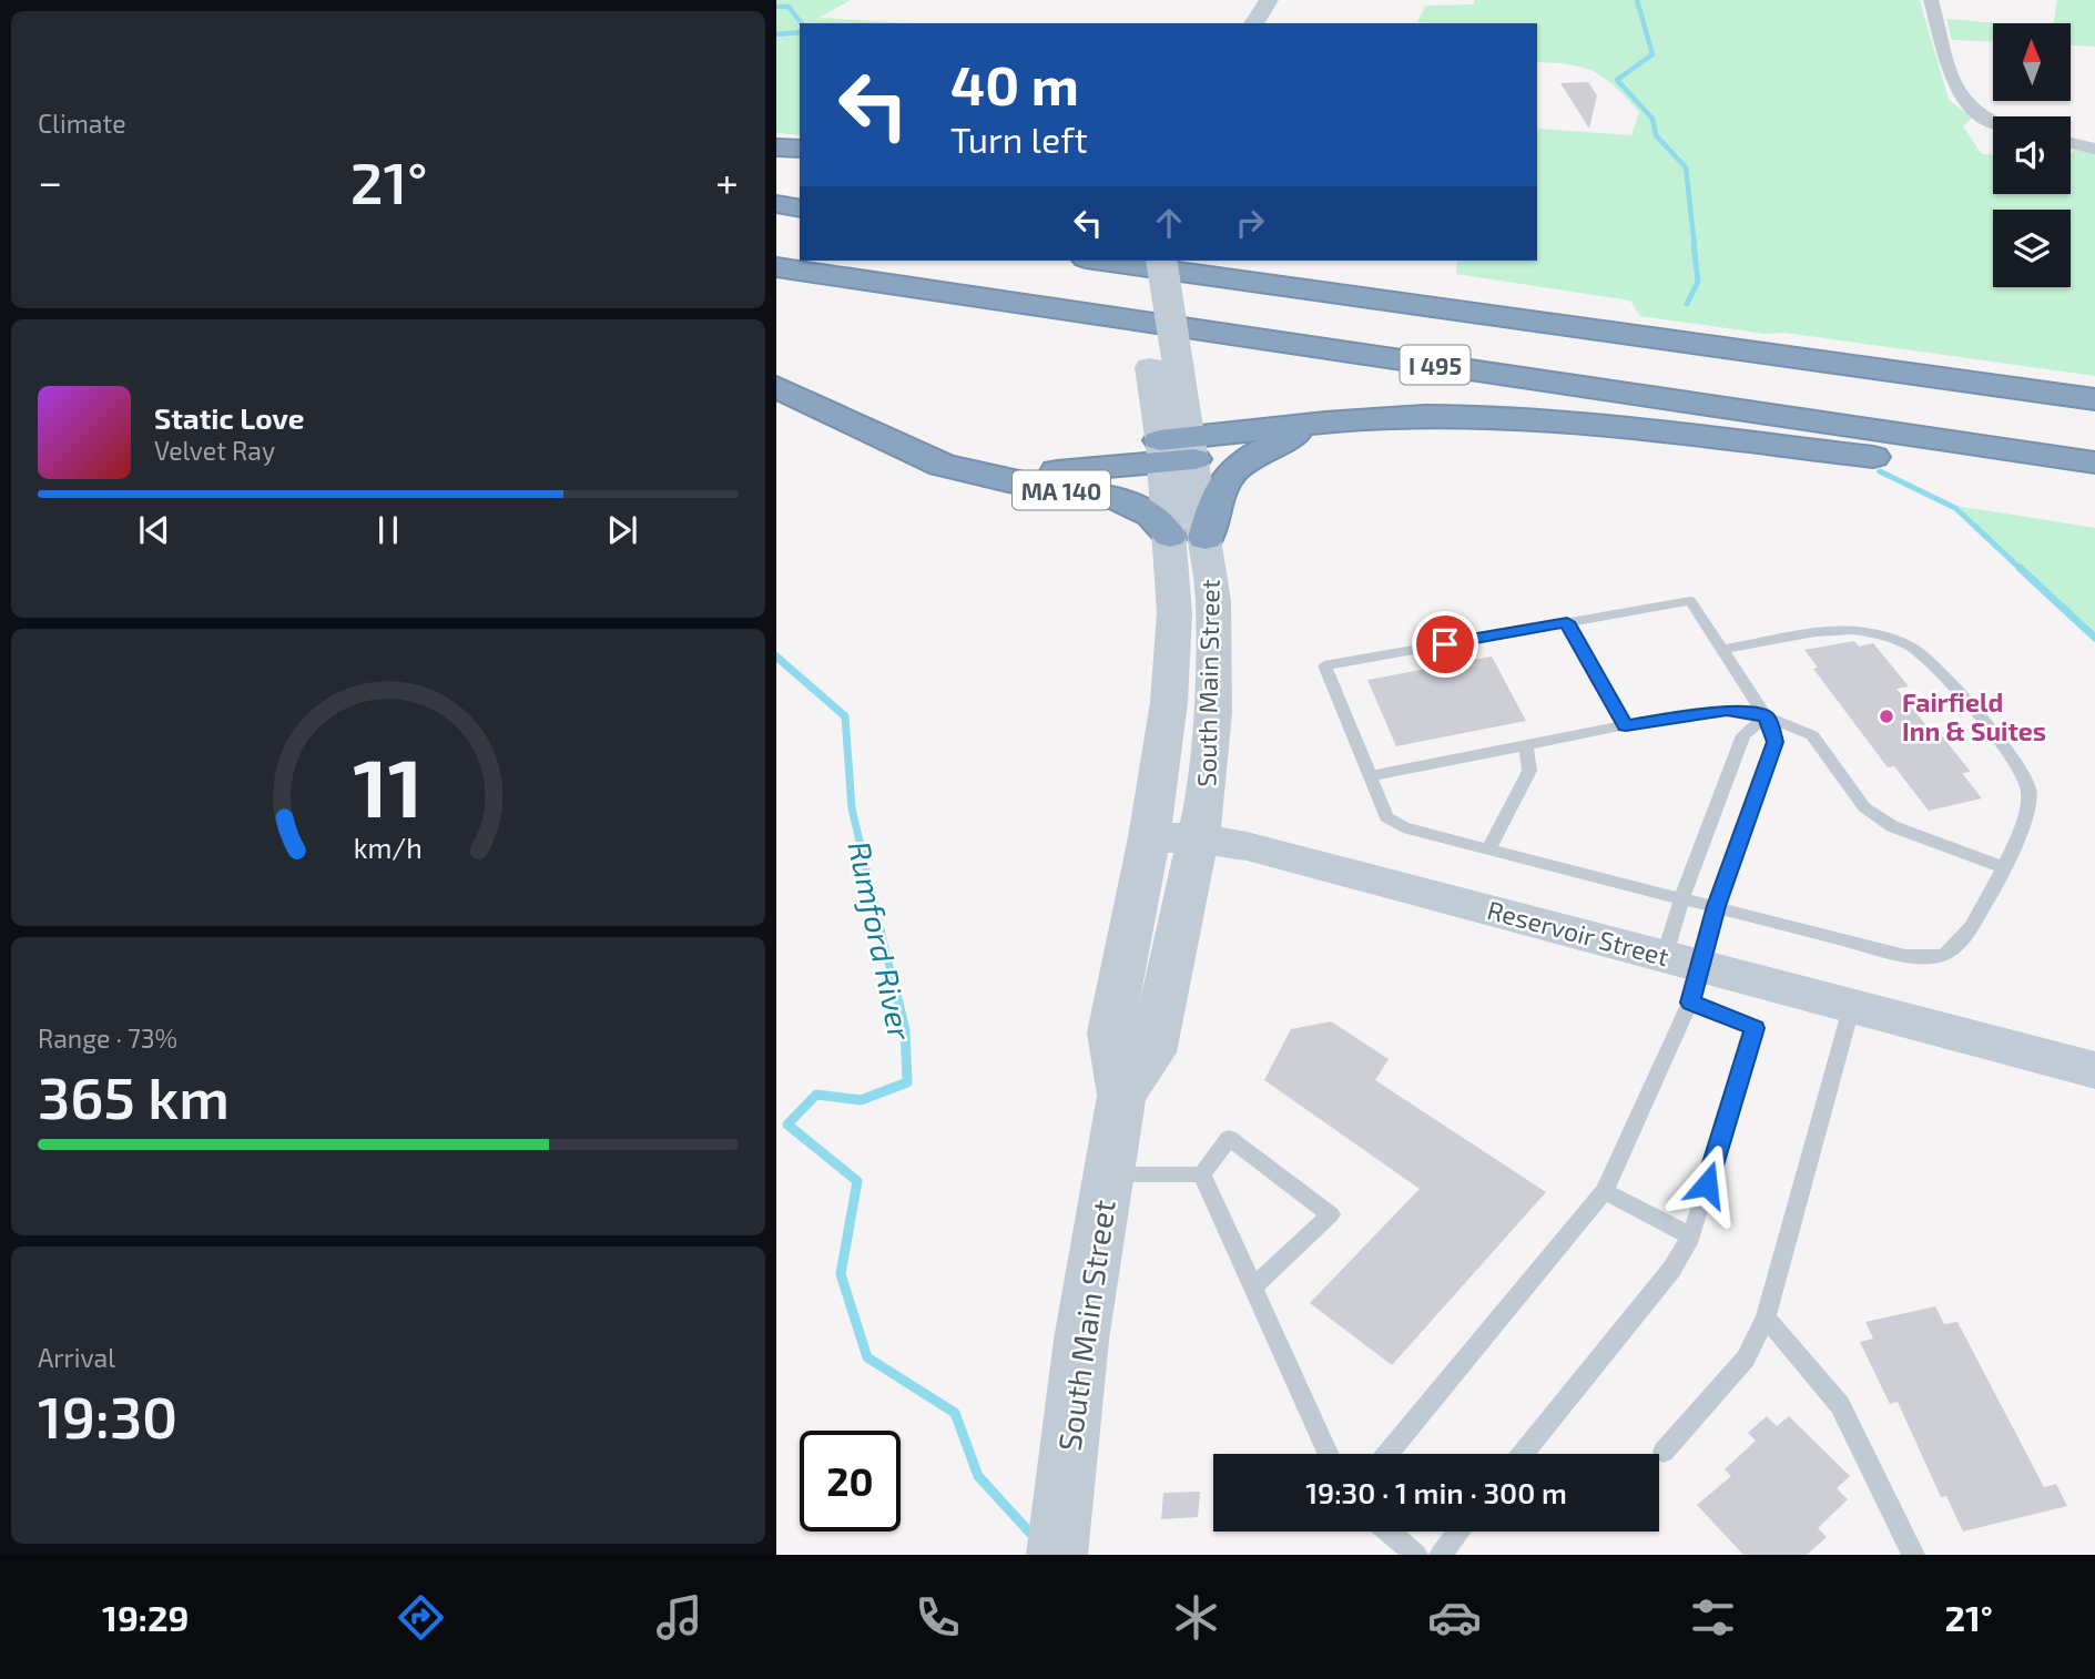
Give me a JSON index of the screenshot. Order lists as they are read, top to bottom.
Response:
{
  "streets": {
    "highway": ["I 495", "MA 140"],
    "main road": ["South Main Street", "Reservoir Street"]
  },
  "crossings": [
    ["MA 140", "South Main Street"],
    ["South Main Street", "Reservoir Street"]
  ],
  "water": ["Rumford River"],
  "places": ["Fairfield Inn & Suites"],
  "north": "top",
  "page": {
    "tile": [
      "Climate",
      ["Range · 73%", "365 km"],
      ["Arrival", "19:30"]
    ],
    "turn": ["40 m", "Turn left"],
    "heat": ["−", "21°", "+"],
    "song": ["Static Love", "Velvet Ray"],
    "limit": "20",
    "trip": "19:30 · 1 min · 300 m",
    "tabs": ["19:29", "21°"],
    "gauge": ["11", "km/h"]
  }
}
